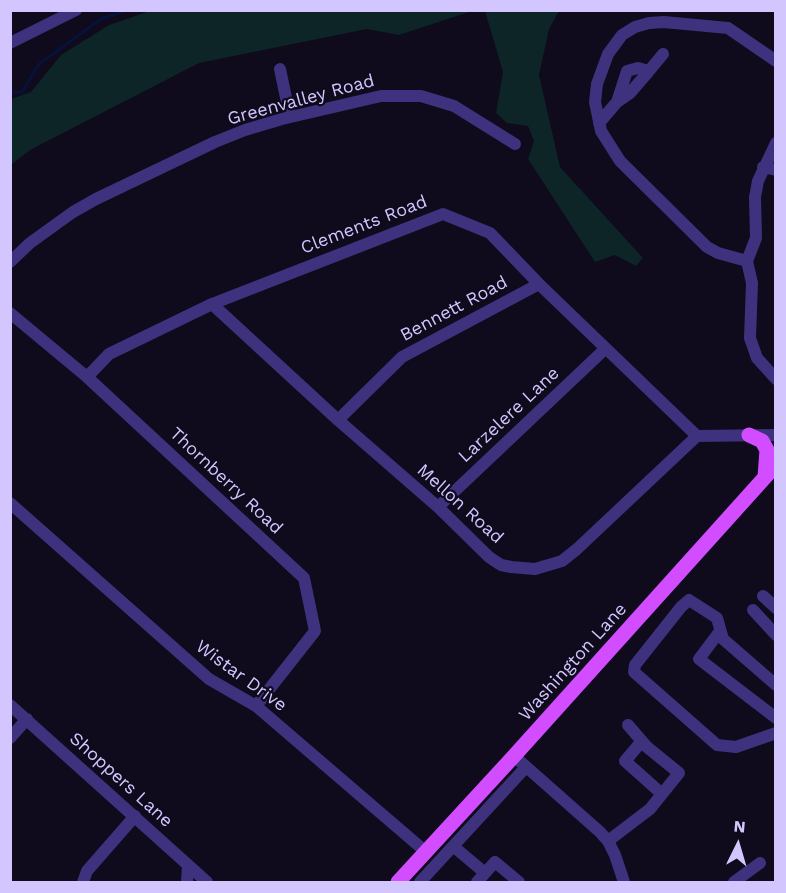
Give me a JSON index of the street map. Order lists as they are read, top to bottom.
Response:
{
  "streets": {
    "main road": ["Washington Lane"],
    "street": [
      "Greenvalley Road",
      "Clements Road",
      "Bennett Road",
      "Larzelere Lane",
      "Thornberry Road",
      "Mellon Road",
      "Wistar Drive",
      "Shoppers Lane"
    ]
  },
  "crossings": [
    ["Clements Road", "Bennett Road"],
    ["Clements Road", "Larzelere Lane"],
    ["Clements Road", "Thornberry Road"],
    ["Clements Road", "Mellon Road"],
    ["Bennett Road", "Mellon Road"],
    ["Larzelere Lane", "Mellon Road"],
    ["Thornberry Road", "Wistar Drive"],
    ["Washington Lane", "Wistar Drive"]
  ],
  "north": "top"
}
